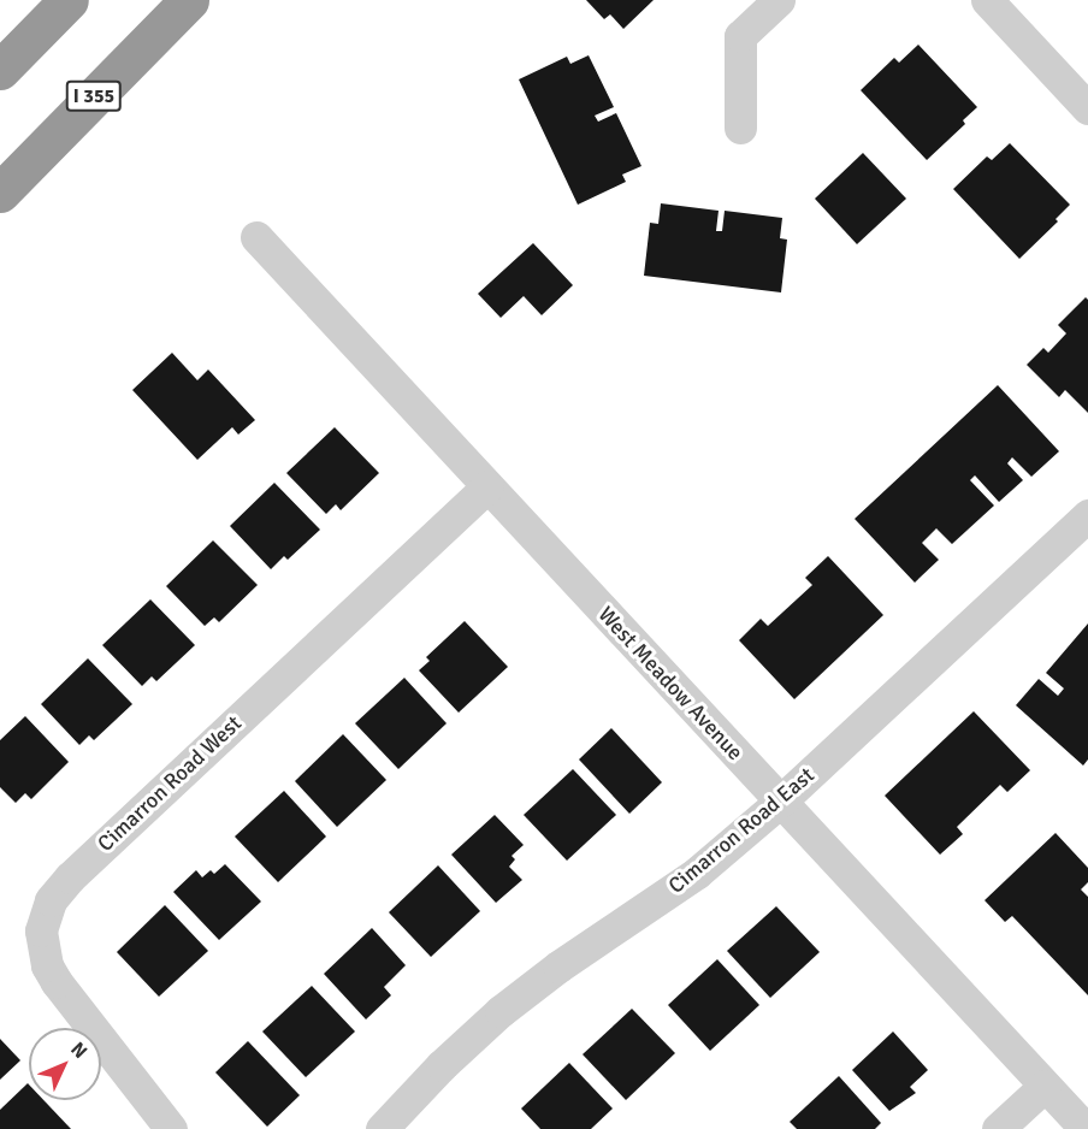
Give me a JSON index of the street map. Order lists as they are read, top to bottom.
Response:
{
  "streets": {
    "highway": ["I 355"],
    "street": ["West Meadow Avenue", "Cimarron Road West", "Cimarron Road East"]
  },
  "crossings": [
    ["West Meadow Avenue", "Cimarron Road West"],
    ["West Meadow Avenue", "Cimarron Road East"]
  ],
  "north": "top right"
}
